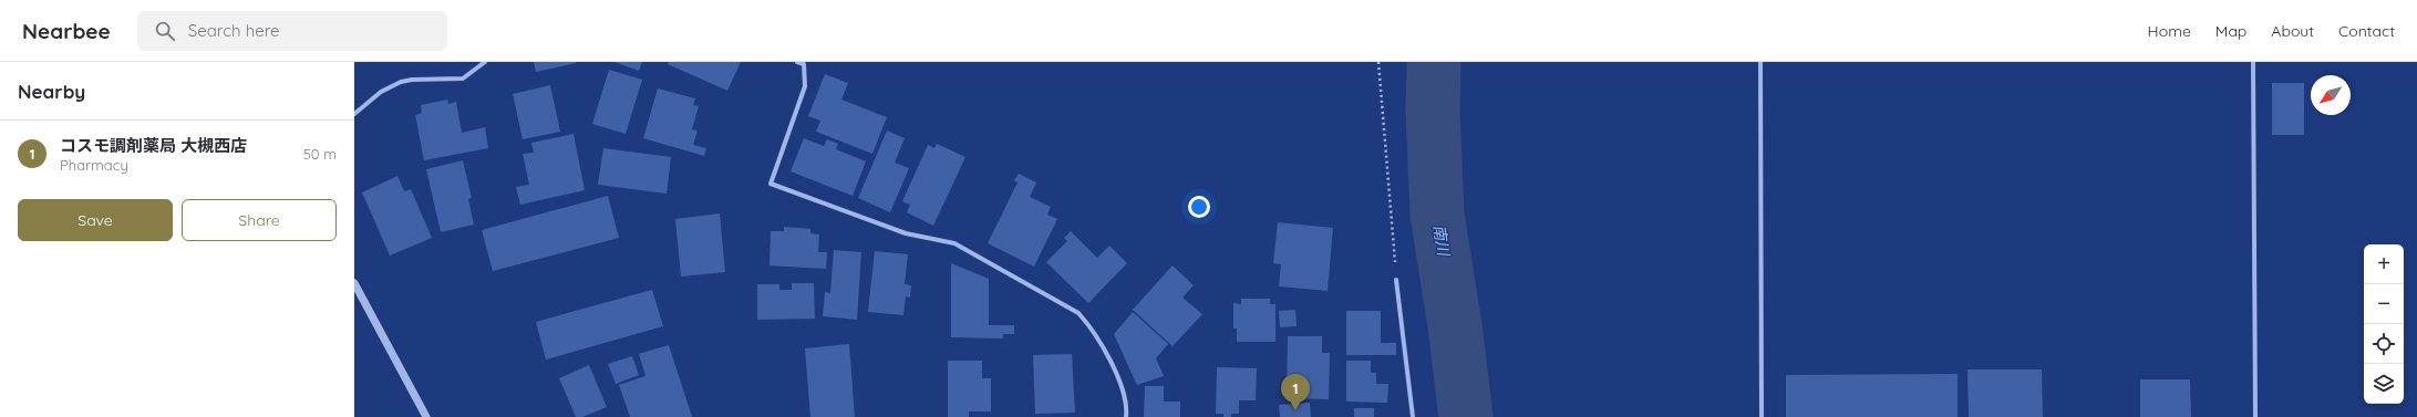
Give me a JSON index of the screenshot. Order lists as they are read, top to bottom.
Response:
{
  "water": ["南川"],
  "north": "bottom left",
  "page": {
    "header": "Nearbee",
    "search": "Search here",
    "nav": [
      "Home",
      "Map",
      "About",
      "Contact"
    ],
    "heading": "Nearby",
    "list": [
      {
        "mark": "1",
        "name": "コスモ調剤薬局 大槻西店",
        "note": "Pharmacy",
        "value": "50 m"
      }
    ],
    "buttons": ["Save", "Share"],
    "map_buttons": ["+", "−"],
    "pins": "1"
  }
}
